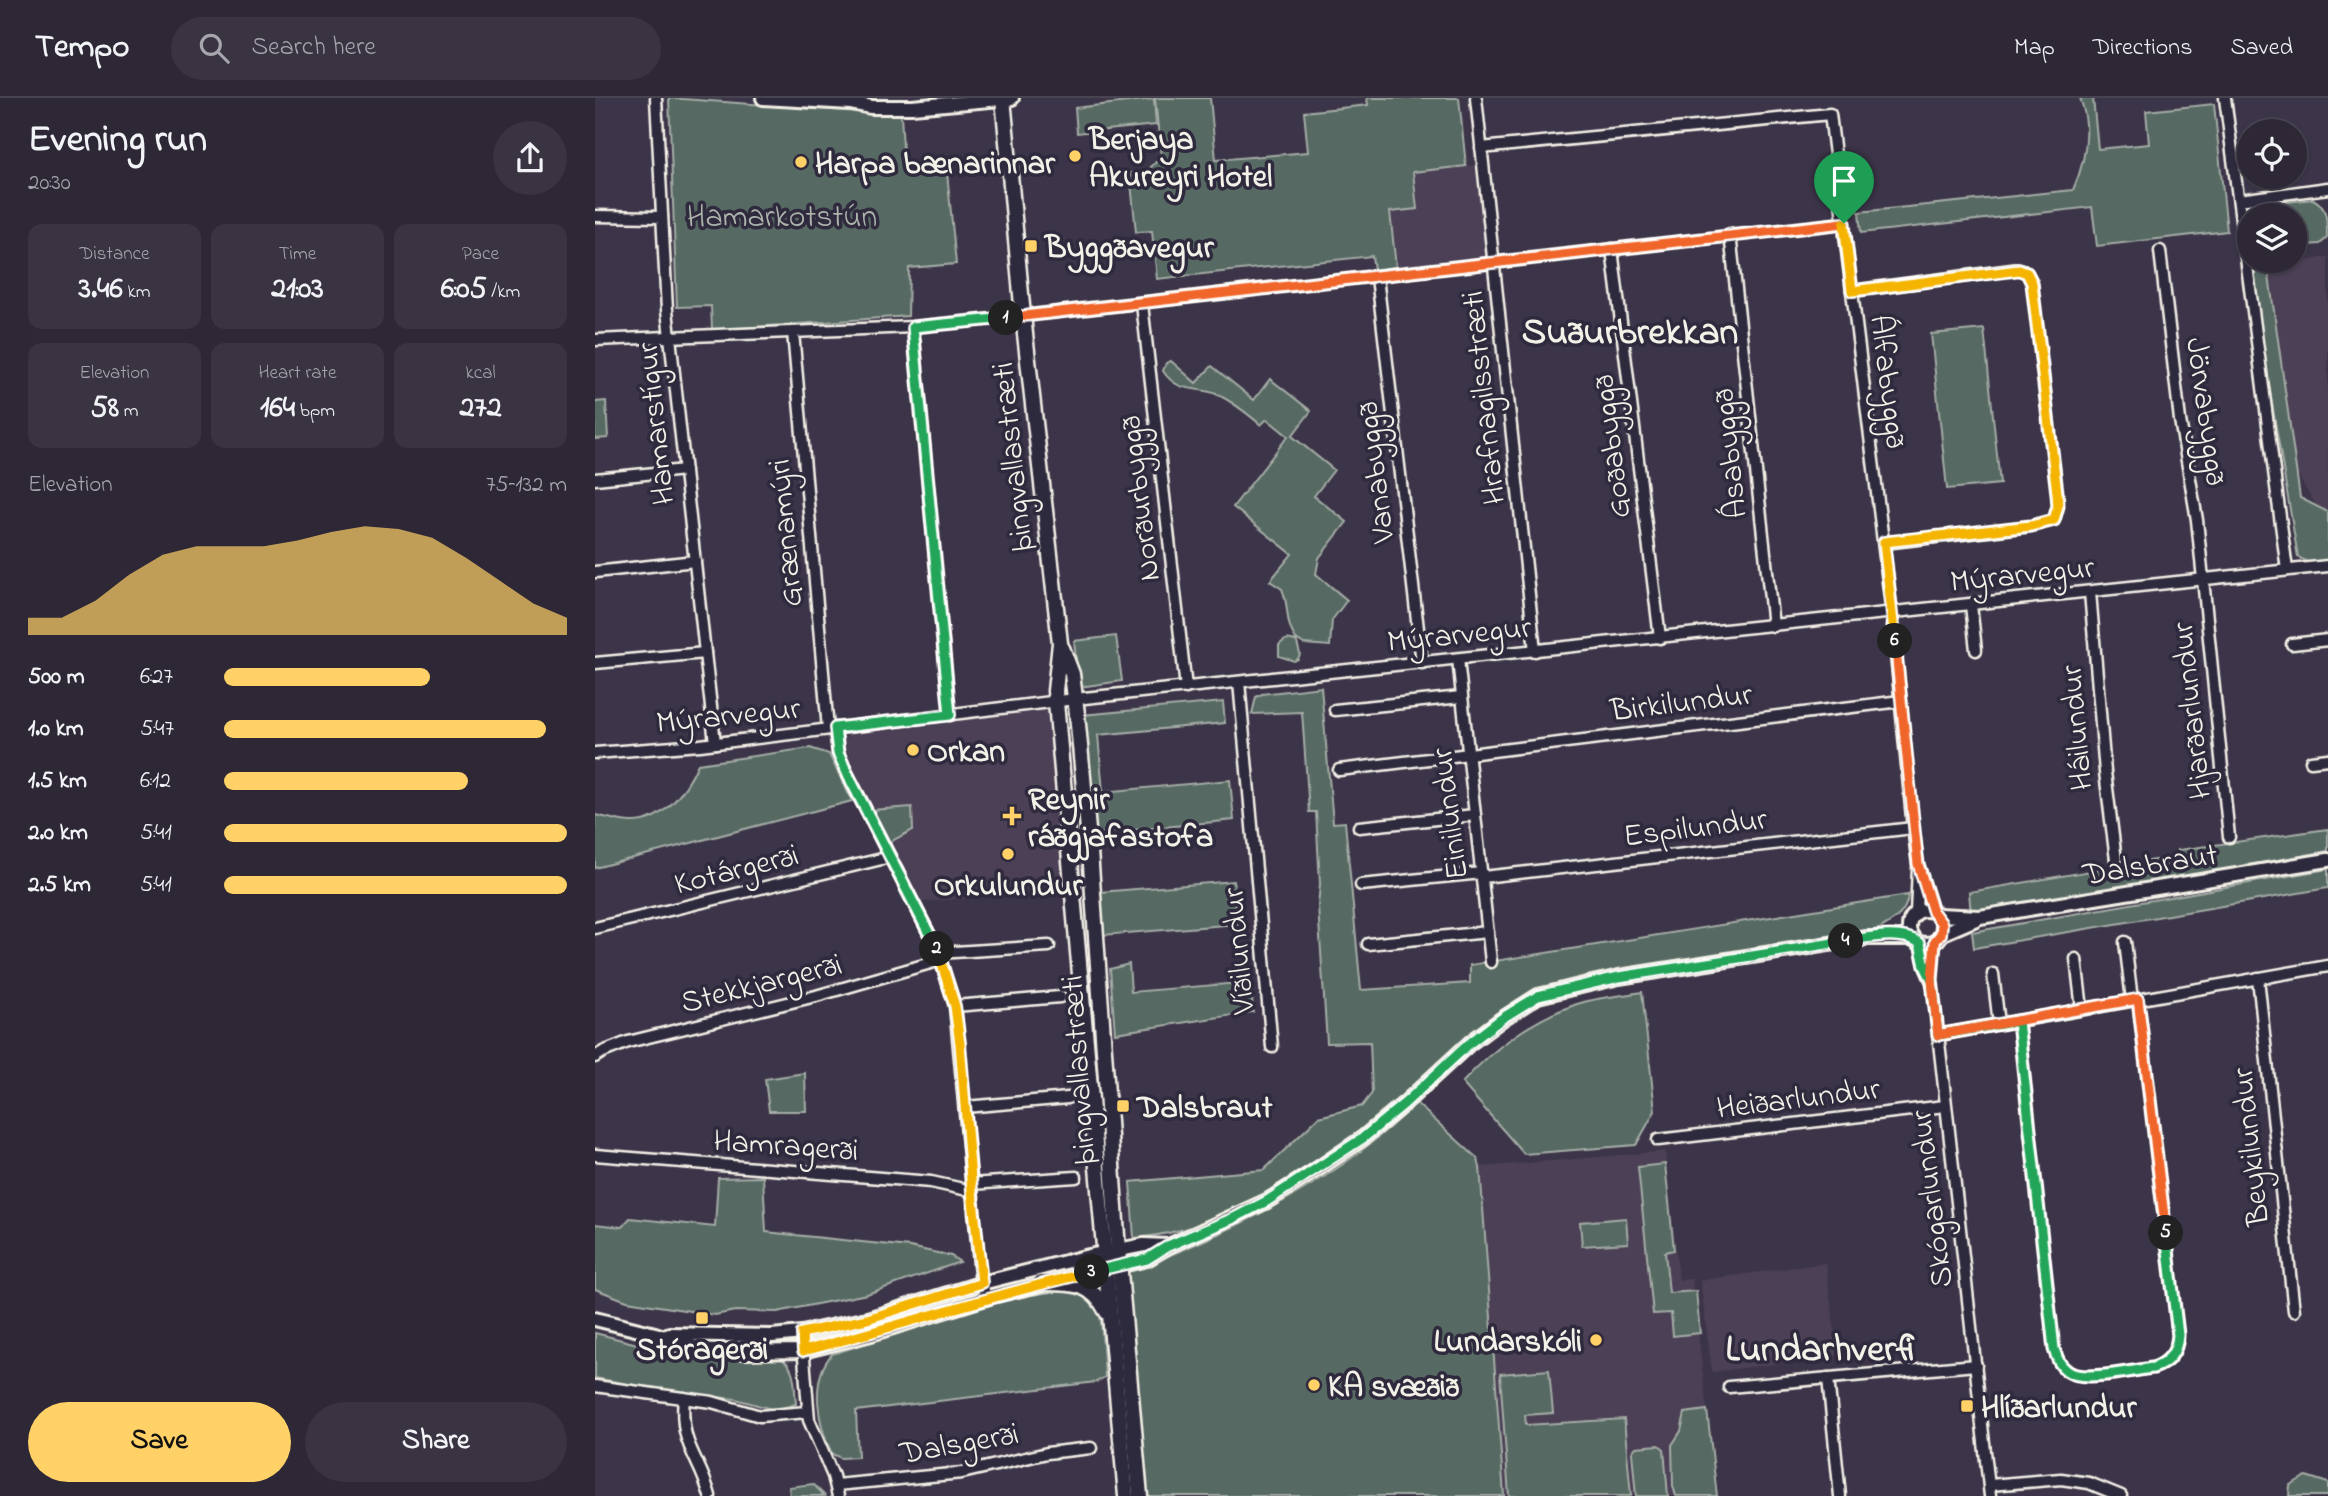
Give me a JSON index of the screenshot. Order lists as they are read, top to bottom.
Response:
{
  "streets": {
    "main road": ["Þingvallastræti"],
    "street": [
      "Álfabyggð",
      "Hrafnagilsstræti",
      "Jörvabyggð",
      "Hamarstígur",
      "Goðabyggð",
      "Ásabyggð",
      "Vanabyggð",
      "Norðurbyggð",
      "Grænamýri",
      "Mýrarvegur",
      "Birkilundur",
      "Hjarðarlundur",
      "Háilundur",
      "Einilundur",
      "Espilundur",
      "Dalsbraut",
      "Kotárgerði",
      "Víðilundur",
      "Stekkjargerði",
      "Heiðarlundur",
      "Hamragerði",
      "Beykilundur",
      "Skógarlundur",
      "Dalsgerði"
    ]
  },
  "crossings": [
    ["Álfabyggð", "Hrafnagilsstræti"],
    ["Álfabyggð", "Mýrarvegur"],
    ["Hrafnagilsstræti", "Mýrarvegur"],
    ["Jörvabyggð", "Mýrarvegur"],
    ["Jörvabyggð", "Hjarðarlundur"],
    ["Hamarstígur", "Mýrarvegur"],
    ["Goðabyggð", "Mýrarvegur"],
    ["Ásabyggð", "Mýrarvegur"],
    ["Þingvallastræti", "Mýrarvegur"],
    ["Vanabyggð", "Mýrarvegur"],
    ["Norðurbyggð", "Mýrarvegur"],
    ["Grænamýri", "Mýrarvegur"],
    ["Grænamýri", "Kotárgerði"],
    ["Grænamýri", "Stekkjargerði"],
    ["Grænamýri", "Hamragerði"],
    ["Mýrarvegur", "Hjarðarlundur"],
    ["Mýrarvegur", "Háilundur"],
    ["Mýrarvegur", "Einilundur"],
    ["Mýrarvegur", "Víðilundur"],
    ["Birkilundur", "Einilundur"],
    ["Einilundur", "Espilundur"],
    ["Dalsbraut", "Skógarlundur"],
    ["Heiðarlundur", "Skógarlundur"]
  ],
  "districts": ["Suðurbrekkan", "Lundarhverfi"],
  "parks": ["Hamarkotstún"],
  "places": {
    "other": [
      "Berjaya Akureyri Hotel",
      "Harpa bænarinnar",
      "Orkan",
      "Orkulundur",
      "Lundarskóli",
      "KA svæðið"
    ],
    "transit": [
      "Byggðavegur",
      "Dalsbraut",
      "Stóragerði",
      "Hlíðarlundur"
    ],
    "health": ["Reynir ráðgjafastofa"]
  },
  "page": {
    "header": "Tempo",
    "search": "Search here",
    "nav": ["Map", "Directions", "Saved"],
    "heading": ["Evening run", "20:30"],
    "stats": [
      ["Distance", "3.46 km"],
      ["Time", "21:03"],
      ["Pace", "6:05 /km"],
      ["Elevation", "58 m"],
      ["Heart rate", "164 bpm"],
      ["kcal", "272"]
    ],
    "pins": [
      "1",
      "6",
      "4",
      "2",
      "5",
      "3"
    ],
    "chart": ["Elevation", "75–132 m"],
    "list": [
      {
        "name": "500 m",
        "note": "6:27"
      },
      {
        "name": "1.0 km",
        "note": "5:47"
      },
      {
        "name": "1.5 km",
        "note": "6:12"
      },
      {
        "name": "2.0 km",
        "note": "5:41"
      },
      {
        "name": "2.5 km",
        "note": "5:41"
      }
    ],
    "buttons": ["Save", "Share"]
  }
}
